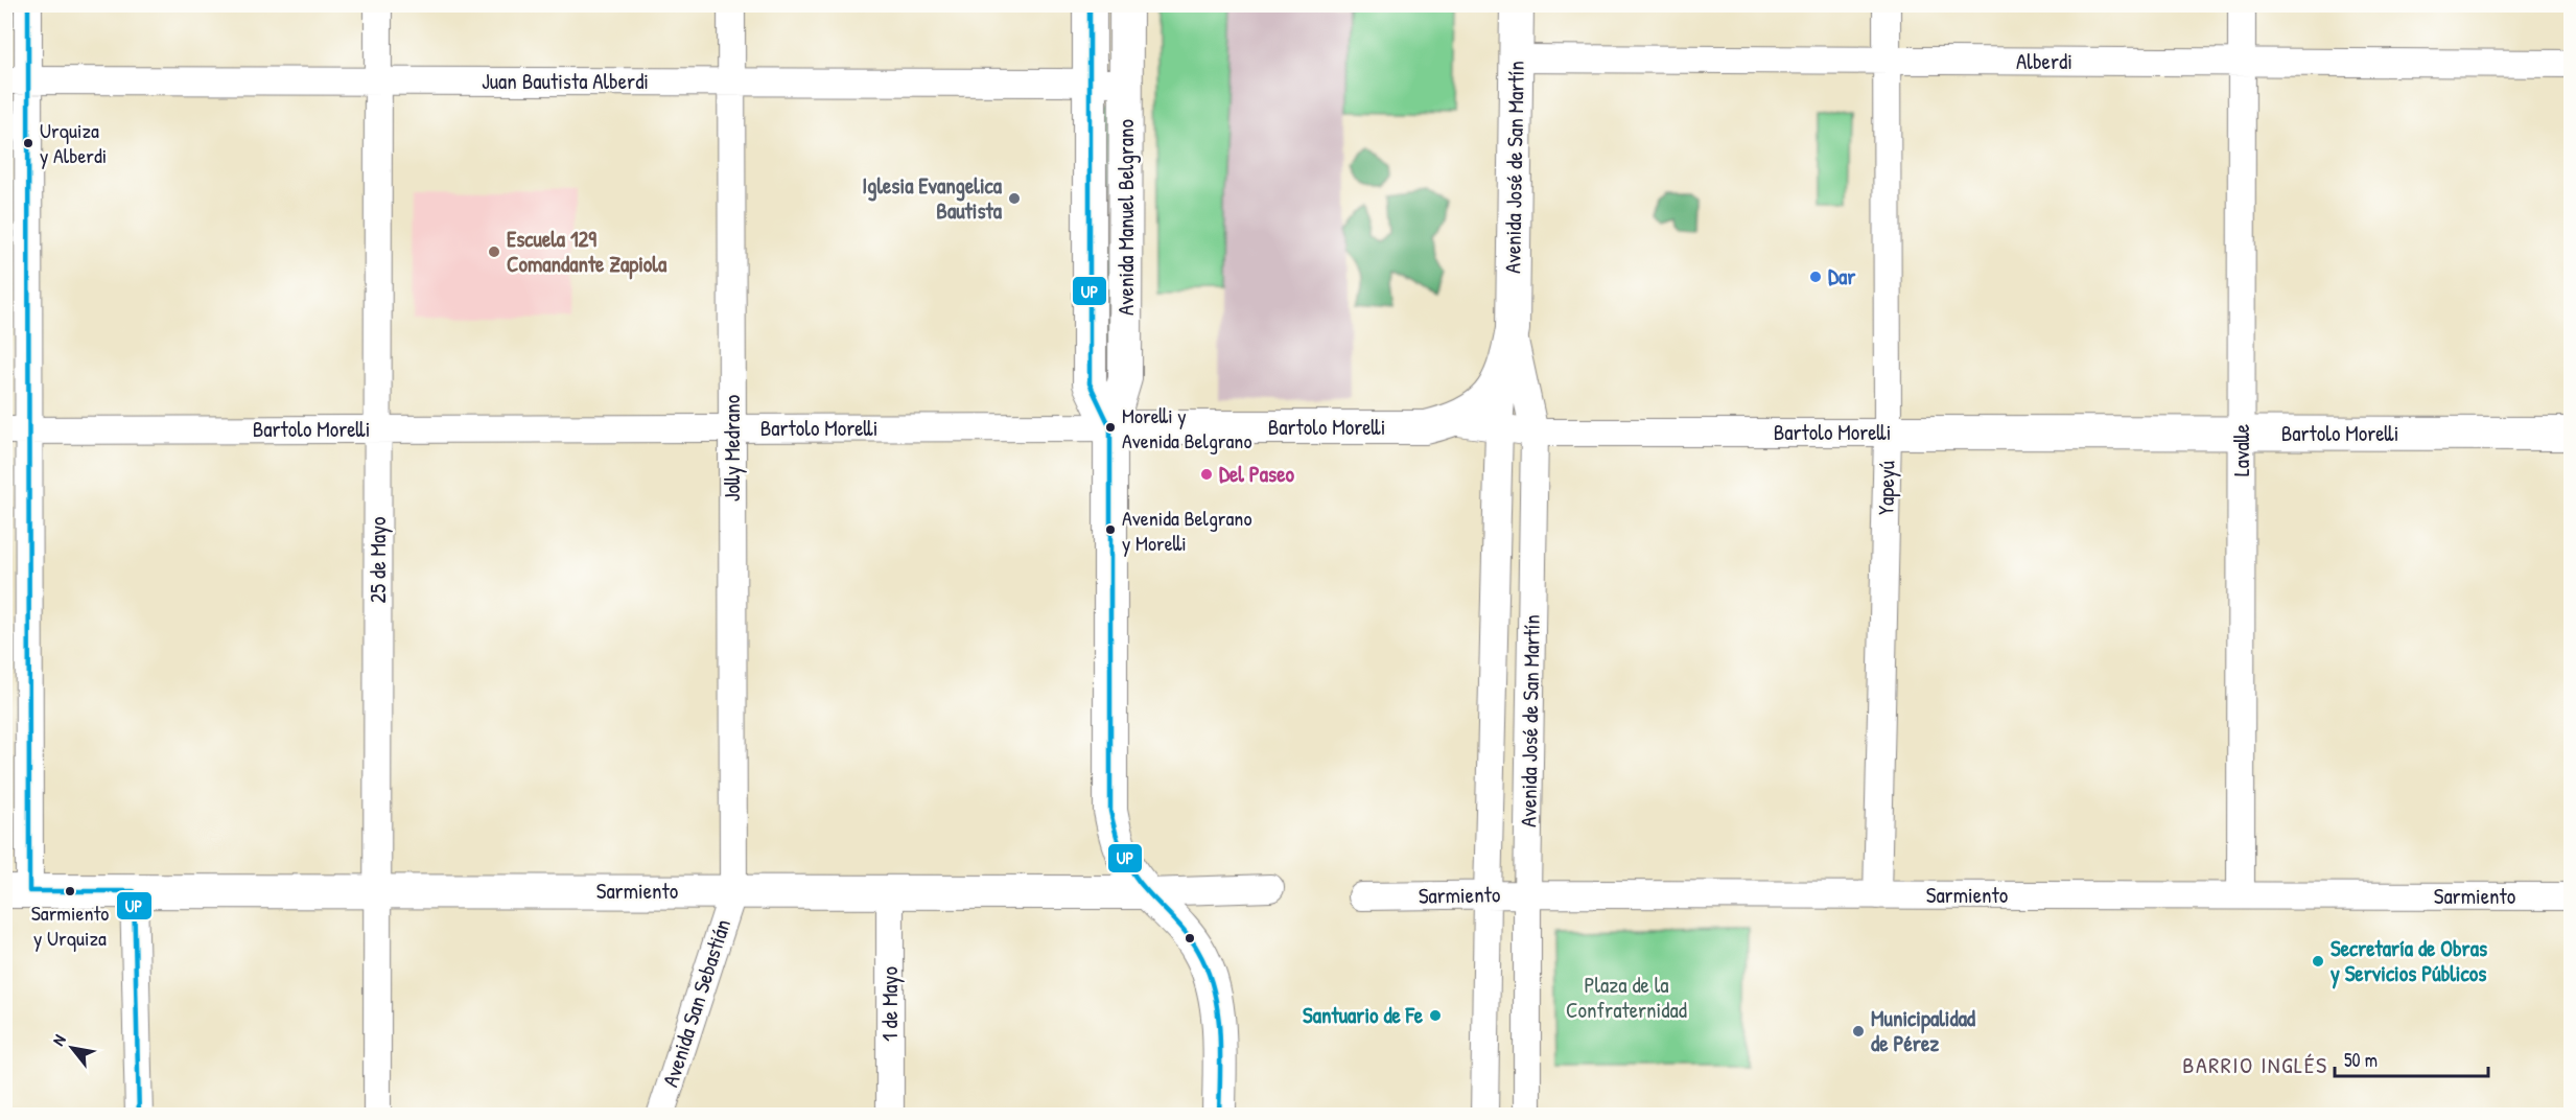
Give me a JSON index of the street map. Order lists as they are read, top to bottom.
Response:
{
  "streets": {
    "main road": [
      "Avenida José de San Martín",
      "Avenida Manuel Belgrano",
      "Bartolo Morelli",
      "Sarmiento"
    ],
    "street": [
      "Alberdi",
      "Juan Bautista Alberdi",
      "Jolly Medrano",
      "Lavalle",
      "Yapeyú",
      "25 de Mayo",
      "Avenida San Sebastián",
      "1 de Mayo"
    ]
  },
  "crossings": [
    ["Alberdi", "Avenida José de San Martín"],
    ["Alberdi", "Lavalle"],
    ["Alberdi", "Yapeyú"],
    ["Juan Bautista Alberdi", "Avenida Manuel Belgrano"],
    ["Juan Bautista Alberdi", "Jolly Medrano"],
    ["Juan Bautista Alberdi", "25 de Mayo"],
    ["Avenida José de San Martín", "Bartolo Morelli"],
    ["Avenida José de San Martín", "Sarmiento"],
    ["Avenida Manuel Belgrano", "Bartolo Morelli"],
    ["Avenida Manuel Belgrano", "Sarmiento"],
    ["Bartolo Morelli", "Jolly Medrano"],
    ["Bartolo Morelli", "Lavalle"],
    ["Bartolo Morelli", "Yapeyú"],
    ["Bartolo Morelli", "25 de Mayo"],
    ["Jolly Medrano", "Sarmiento"],
    ["Jolly Medrano", "Avenida San Sebastián"],
    ["Lavalle", "Sarmiento"],
    ["Yapeyú", "Sarmiento"],
    ["25 de Mayo", "Sarmiento"],
    ["Sarmiento", "Avenida San Sebastián"],
    ["Sarmiento", "1 de Mayo"]
  ],
  "districts": ["BARRIO INGLÉS"],
  "parks": ["Plaza de la Confraternidad"],
  "places": [
    "Urquiza y Alberdi",
    "Iglesia Evangelica Bautista",
    "Escuela 129 Comandante Zapiola",
    "Dar",
    "Morelli y Avenida Belgrano",
    "Del Paseo",
    "Avenida Belgrano y Morelli",
    "Sarmiento y Urquiza",
    "Secretaría de Obras y Servicios Públicos",
    "Santuario de Fe",
    "Municipalidad de Pérez"
  ],
  "lines": ["transit line UP"],
  "scale_bar": "50 m",
  "north": "top left"
}
